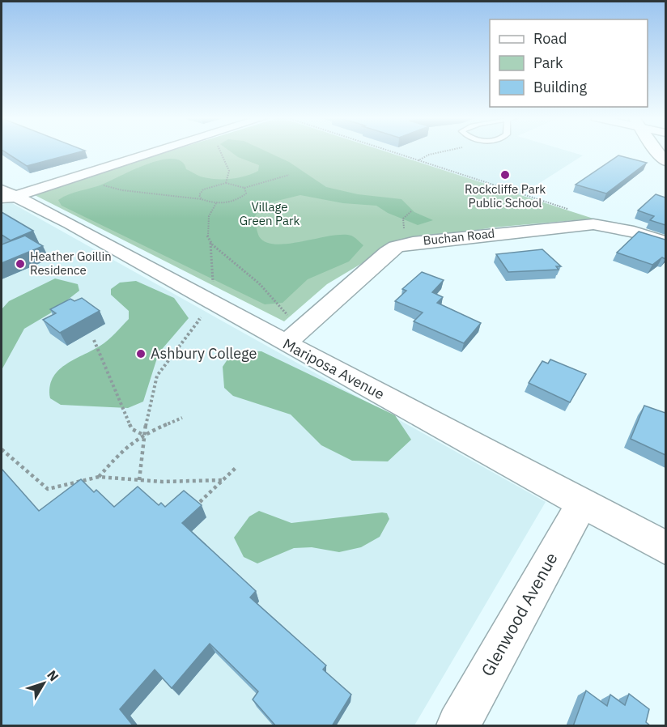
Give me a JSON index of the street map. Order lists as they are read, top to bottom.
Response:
{
  "streets": {
    "street": ["Buchan Road", "Mariposa Avenue", "Glenwood Avenue"]
  },
  "crossings": [
    ["Buchan Road", "Mariposa Avenue"],
    ["Mariposa Avenue", "Glenwood Avenue"]
  ],
  "parks": ["Village Green Park"],
  "places": ["Rockcliffe Park Public School", "Heather Goillin Residence", "Ashbury College"],
  "legend": ["Road", "Park", "Building"],
  "north": "top right"
}
